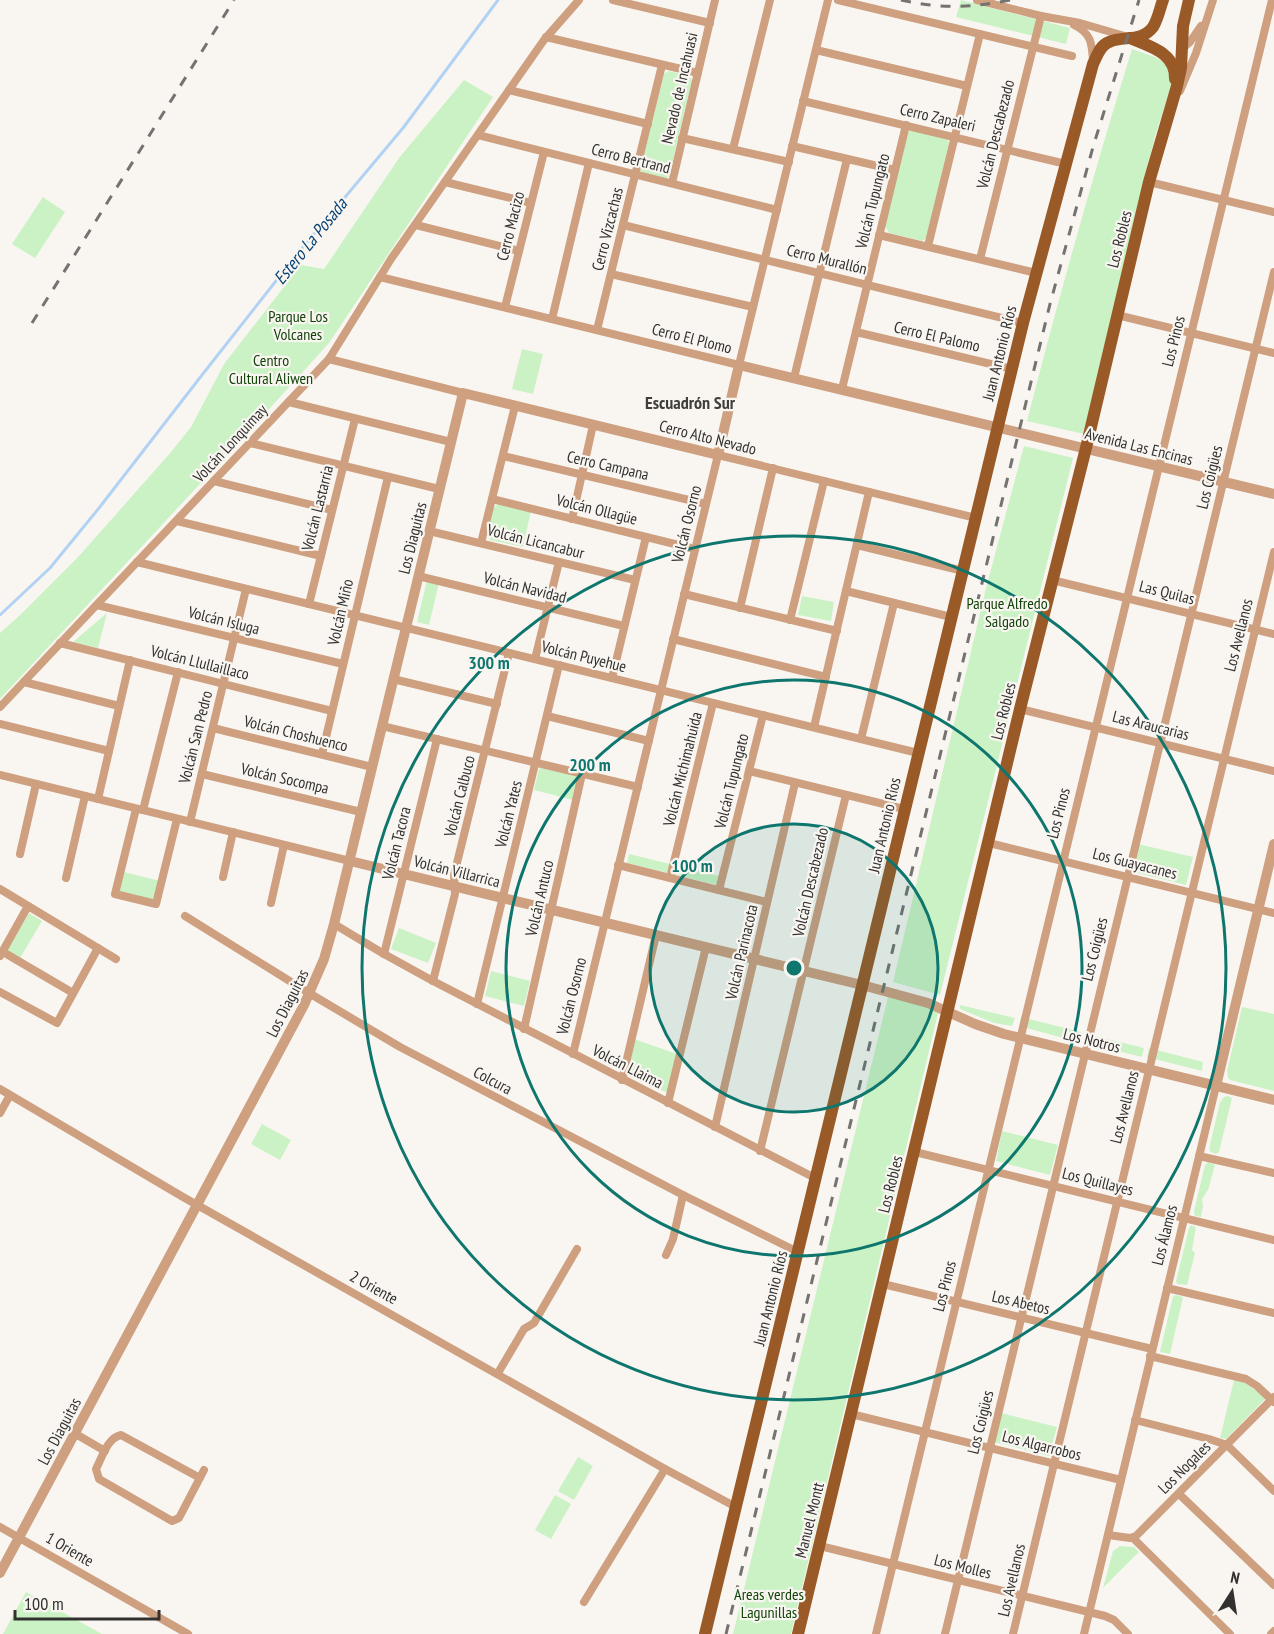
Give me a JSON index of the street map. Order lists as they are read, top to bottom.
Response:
{
  "streets": {
    "main road": ["Los Robles", "Juan Antonio Ríos", "Manuel Montt"],
    "street": [
      "Nevado de Incahuasi",
      "Cerro Zapaleri",
      "Volcán Descabezado",
      "Cerro Bertrand",
      "Volcán Tupungato",
      "Cerro Macizo",
      "Cerro Vizcachas",
      "Cerro Murallón",
      "Cerro El Palomo",
      "Cerro El Plomo",
      "Los Pinos",
      "Cerro Alto Nevado",
      "Volcán Lonquimay",
      "Avenida Las Encinas",
      "Cerro Campana",
      "Los Coigües",
      "Volcán Lastarria",
      "Volcán Ollagüe",
      "Volcán Osorno",
      "Los Diaguitas",
      "Volcán Licancabur",
      "Volcán Navidad",
      "Las Quilas",
      "Volcán Miño",
      "Volcán Isluga",
      "Los Avellanos",
      "Volcán Puyehue",
      "Volcán Llullaillaco",
      "Las Araucarias",
      "Volcán Choshuenco",
      "Volcán San Pedro",
      "Volcán Michimahuida",
      "Volcán Socompa",
      "Volcán Calbuco",
      "Volcán Yates",
      "Volcán Tacora",
      "Los Guayacanes",
      "Volcán Villarrica",
      "Volcán Antuco",
      "Volcán Parinacota",
      "Los Notros",
      "Volcán Llaima",
      "Colcura",
      "Los Quillayes",
      "Los Álamos",
      "2 Oriente",
      "Los Abetos",
      "Los Algarrobos",
      "Los Nogales",
      "1 Oriente",
      "Los Molles"
    ]
  },
  "crossings": [
    ["Nevado de Incahuasi", "Cerro Bertrand"],
    ["Cerro Zapaleri", "Volcán Descabezado"],
    ["Cerro Zapaleri", "Volcán Tupungato"],
    ["Cerro Zapaleri", "Juan Antonio Ríos"],
    ["Cerro Zapaleri", "Volcán Osorno"],
    ["Volcán Descabezado", "Volcán Villarrica"],
    ["Volcán Descabezado", "Volcán Llaima"],
    ["Cerro Bertrand", "Cerro Macizo"],
    ["Cerro Bertrand", "Cerro Vizcachas"],
    ["Cerro Bertrand", "Volcán Lonquimay"],
    ["Cerro Bertrand", "Volcán Osorno"],
    ["Volcán Tupungato", "Cerro Murallón"],
    ["Volcán Tupungato", "Cerro El Palomo"],
    ["Volcán Tupungato", "Cerro El Plomo"],
    ["Volcán Tupungato", "Volcán Puyehue"],
    ["Cerro Macizo", "Cerro El Plomo"],
    ["Cerro Vizcachas", "Cerro Murallón"],
    ["Cerro Vizcachas", "Cerro El Plomo"],
    ["Los Robles", "Avenida Las Encinas"],
    ["Los Robles", "Las Quilas"],
    ["Los Robles", "Las Araucarias"],
    ["Los Robles", "Los Guayacanes"],
    ["Los Robles", "Los Notros"],
    ["Los Robles", "Los Quillayes"],
    ["Los Robles", "Los Abetos"],
    ["Los Robles", "Los Algarrobos"],
    ["Los Robles", "Manuel Montt"],
    ["Cerro Murallón", "Juan Antonio Ríos"],
    ["Cerro Murallón", "Volcán Osorno"],
    ["Cerro El Palomo", "Juan Antonio Ríos"],
    ["Cerro El Plomo", "Juan Antonio Ríos"],
    ["Cerro El Plomo", "Volcán Lonquimay"],
    ["Cerro El Plomo", "Avenida Las Encinas"],
    ["Cerro El Plomo", "Volcán Osorno"],
    ["Los Pinos", "Avenida Las Encinas"],
    ["Los Pinos", "Las Quilas"],
    ["Los Pinos", "Las Araucarias"],
    ["Los Pinos", "Los Guayacanes"],
    ["Los Pinos", "Los Notros"],
    ["Los Pinos", "Los Quillayes"],
    ["Los Pinos", "Los Abetos"],
    ["Los Pinos", "Los Algarrobos"],
    ["Los Pinos", "Los Molles"],
    ["Juan Antonio Ríos", "Cerro Alto Nevado"],
    ["Juan Antonio Ríos", "Avenida Las Encinas"],
    ["Juan Antonio Ríos", "Volcán Puyehue"],
    ["Juan Antonio Ríos", "Volcán Villarrica"],
    ["Juan Antonio Ríos", "Volcán Llaima"],
    ["Juan Antonio Ríos", "Colcura"],
    ["Juan Antonio Ríos", "2 Oriente"],
    ["Cerro Alto Nevado", "Volcán Lonquimay"],
    ["Cerro Alto Nevado", "Volcán Osorno"],
    ["Cerro Alto Nevado", "Los Diaguitas"],
    ["Volcán Lonquimay", "Volcán Isluga"],
    ["Volcán Lonquimay", "Volcán Puyehue"],
    ["Volcán Lonquimay", "Volcán Llullaillaco"],
    ["Avenida Las Encinas", "Los Coigües"],
    ["Cerro Campana", "Volcán Osorno"],
    ["Los Coigües", "Las Quilas"],
    ["Los Coigües", "Las Araucarias"],
    ["Los Coigües", "Los Guayacanes"],
    ["Los Coigües", "Los Notros"],
    ["Los Coigües", "Los Quillayes"],
    ["Los Coigües", "Los Abetos"],
    ["Los Coigües", "Los Algarrobos"],
    ["Los Coigües", "Los Molles"],
    ["Volcán Lastarria", "Volcán Puyehue"],
    ["Volcán Ollagüe", "Volcán Osorno"],
    ["Volcán Osorno", "Volcán Puyehue"],
    ["Volcán Osorno", "Volcán Villarrica"],
    ["Volcán Osorno", "Volcán Llaima"],
    ["Los Diaguitas", "Volcán Licancabur"],
    ["Los Diaguitas", "Volcán Navidad"],
    ["Los Diaguitas", "Volcán Puyehue"],
    ["Los Diaguitas", "Volcán Choshuenco"],
    ["Los Diaguitas", "Volcán Socompa"],
    ["Los Diaguitas", "Volcán Villarrica"],
    ["Los Diaguitas", "Volcán Llaima"],
    ["Los Diaguitas", "Colcura"],
    ["Los Diaguitas", "2 Oriente"],
    ["Los Diaguitas", "1 Oriente"],
    ["Las Quilas", "Los Avellanos"],
    ["Volcán Miño", "Volcán Isluga"],
    ["Volcán Miño", "Volcán Puyehue"],
    ["Volcán Miño", "Volcán Llullaillaco"],
    ["Volcán Miño", "Volcán Choshuenco"],
    ["Volcán Isluga", "Volcán San Pedro"],
    ["Los Avellanos", "Las Araucarias"],
    ["Los Avellanos", "Los Guayacanes"],
    ["Los Avellanos", "Los Notros"],
    ["Los Avellanos", "Los Quillayes"],
    ["Los Avellanos", "Los Abetos"],
    ["Los Avellanos", "Los Algarrobos"],
    ["Los Avellanos", "Los Molles"],
    ["Volcán Puyehue", "Volcán San Pedro"],
    ["Volcán Puyehue", "Volcán Michimahuida"],
    ["Volcán Puyehue", "Volcán Calbuco"],
    ["Volcán Puyehue", "Volcán Yates"],
    ["Volcán Llullaillaco", "Volcán San Pedro"],
    ["Volcán Choshuenco", "Volcán San Pedro"],
    ["Volcán San Pedro", "Volcán Socompa"],
    ["Volcán San Pedro", "Volcán Villarrica"],
    ["Volcán Calbuco", "Volcán Villarrica"],
    ["Volcán Calbuco", "Volcán Llaima"],
    ["Volcán Yates", "Volcán Villarrica"],
    ["Volcán Yates", "Volcán Llaima"],
    ["Volcán Tacora", "Volcán Villarrica"],
    ["Volcán Tacora", "Volcán Llaima"],
    ["Los Guayacanes", "Los Álamos"],
    ["Volcán Villarrica", "Volcán Antuco"],
    ["Volcán Villarrica", "Volcán Parinacota"],
    ["Volcán Villarrica", "Los Notros"],
    ["Volcán Antuco", "Volcán Llaima"],
    ["Volcán Parinacota", "Volcán Llaima"],
    ["Los Notros", "Los Álamos"],
    ["Los Quillayes", "Los Álamos"],
    ["Los Álamos", "Los Abetos"],
    ["Los Álamos", "Los Algarrobos"],
    ["Los Álamos", "Los Molles"],
    ["Los Abetos", "Los Nogales"],
    ["Los Algarrobos", "Manuel Montt"],
    ["Manuel Montt", "Los Molles"]
  ],
  "districts": ["Escuadrón Sur"],
  "water": ["Estero La Posada"],
  "parks": [
    "Parque Los Volcanes",
    "Centro Cultural Aliwen",
    "Parque Alfredo Salgado",
    "Areas verdes Lagunillas"
  ],
  "scale_bar": "100 m",
  "north": "top",
  "rings": ["300 m", "200 m", "100 m"]
}
